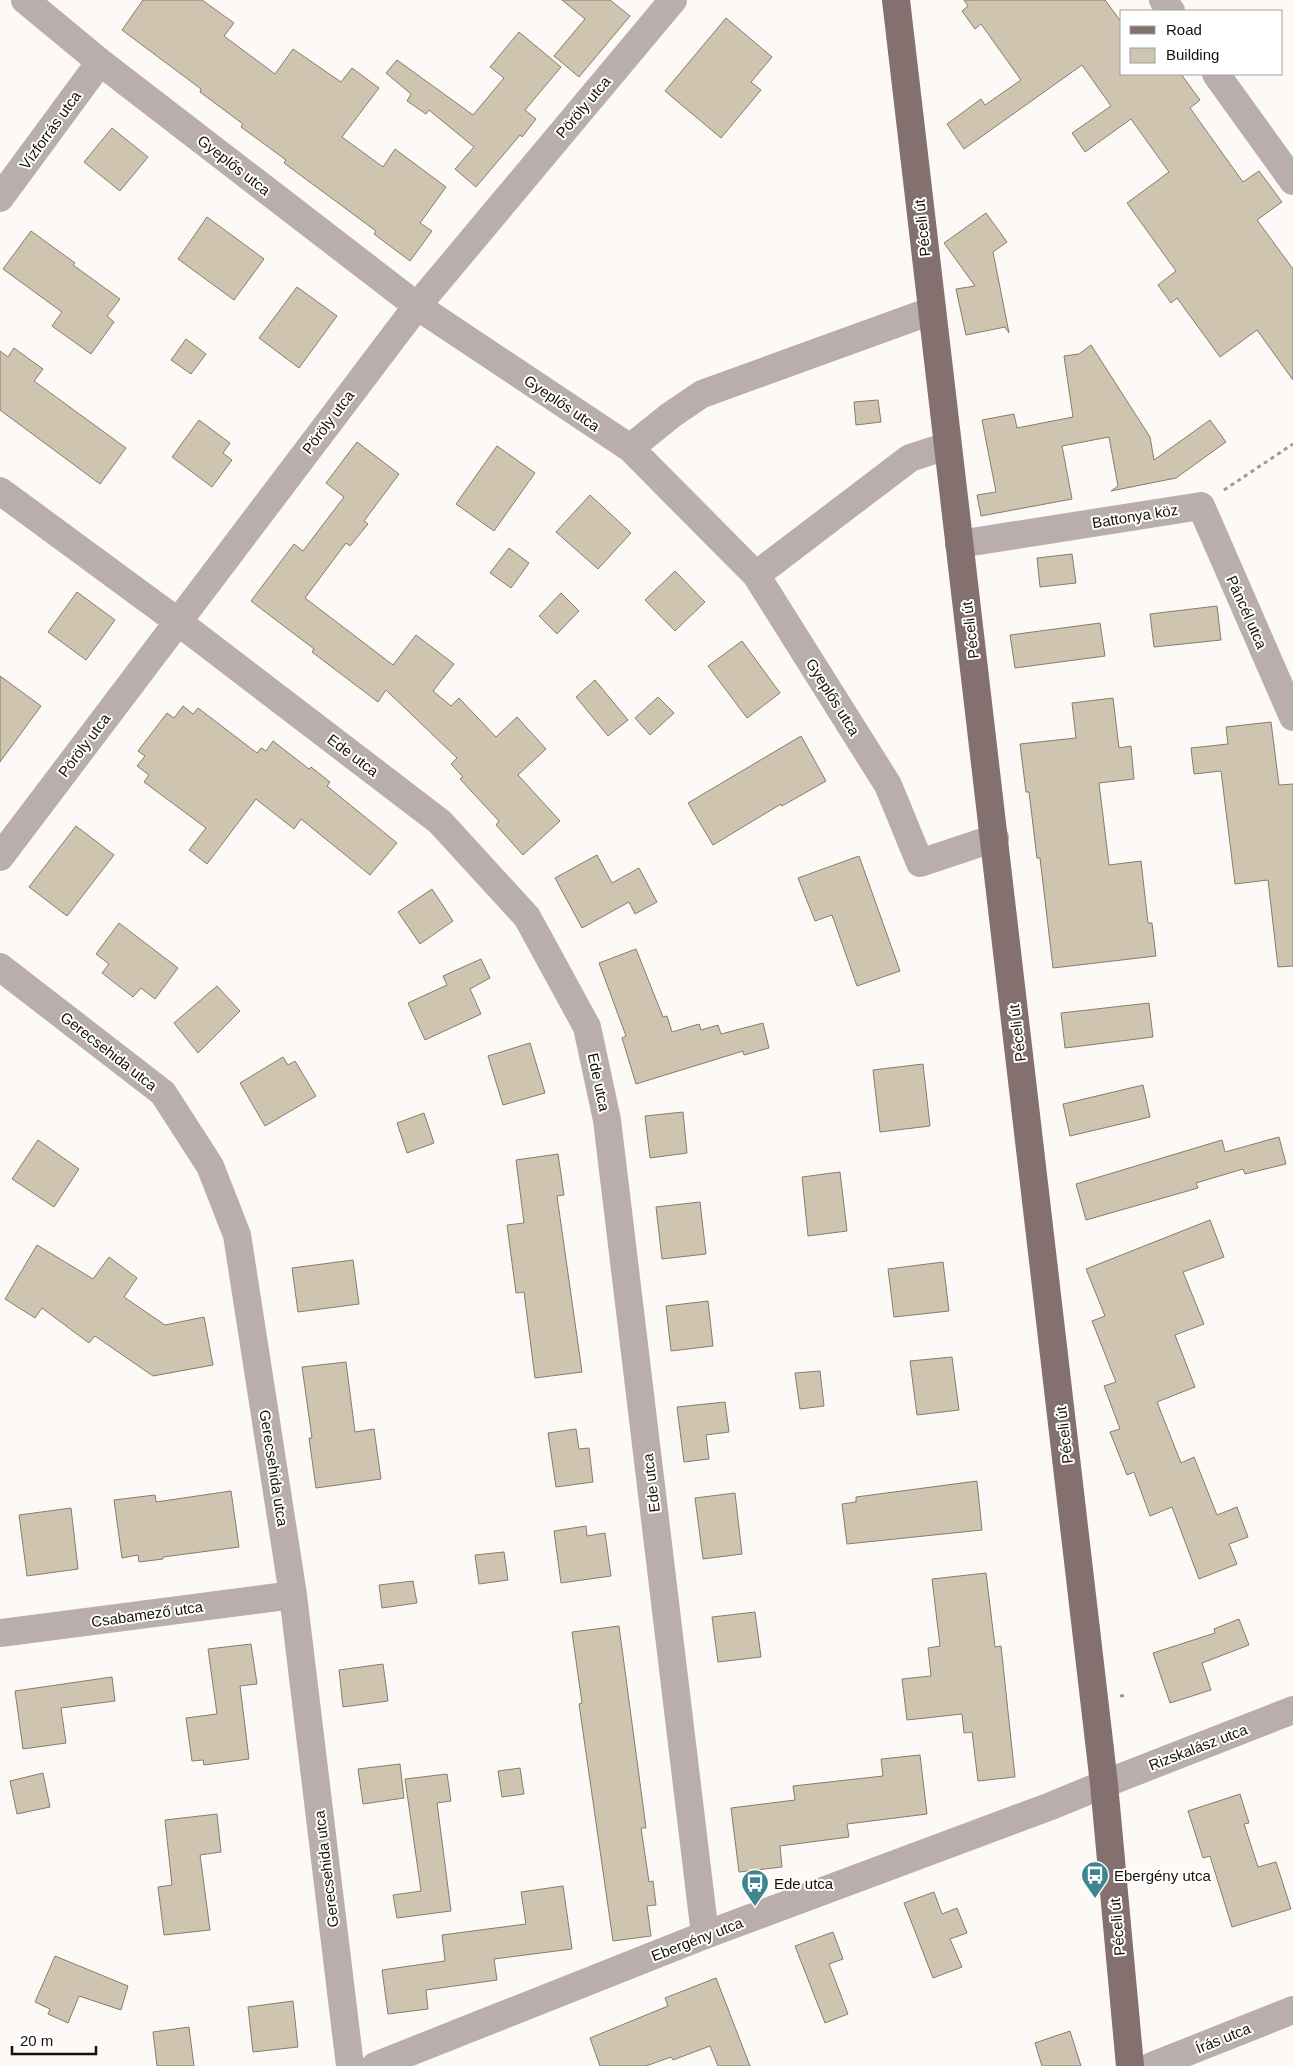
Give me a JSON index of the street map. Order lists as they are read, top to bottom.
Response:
{
  "streets": {
    "main road": ["Péceli út"],
    "street": [
      "Pöröly utca",
      "Vízforrás utca",
      "Gyeplős utca",
      "Battonya köz",
      "Páncél utca",
      "Ede utca",
      "Gerecsehida utca",
      "Csabamező utca",
      "Rizskalász utca",
      "Ebergény utca",
      "Írás utca"
    ]
  },
  "crossings": [
    ["Pöröly utca", "Gyeplős utca"],
    ["Pöröly utca", "Ede utca"],
    ["Vízforrás utca", "Gyeplős utca"],
    ["Gyeplős utca", "Péceli út"],
    ["Péceli út", "Battonya köz"],
    ["Péceli út", "Rizskalász utca"],
    ["Péceli út", "Ebergény utca"],
    ["Battonya köz", "Páncél utca"],
    ["Ede utca", "Ebergény utca"],
    ["Gerecsehida utca", "Csabamező utca"],
    ["Rizskalász utca", "Ebergény utca"]
  ],
  "places": {
    "bus stop": ["Ebergény utca", "Ede utca"]
  },
  "legend": ["Road", "Building"],
  "scale_bar": "20 m"
}
